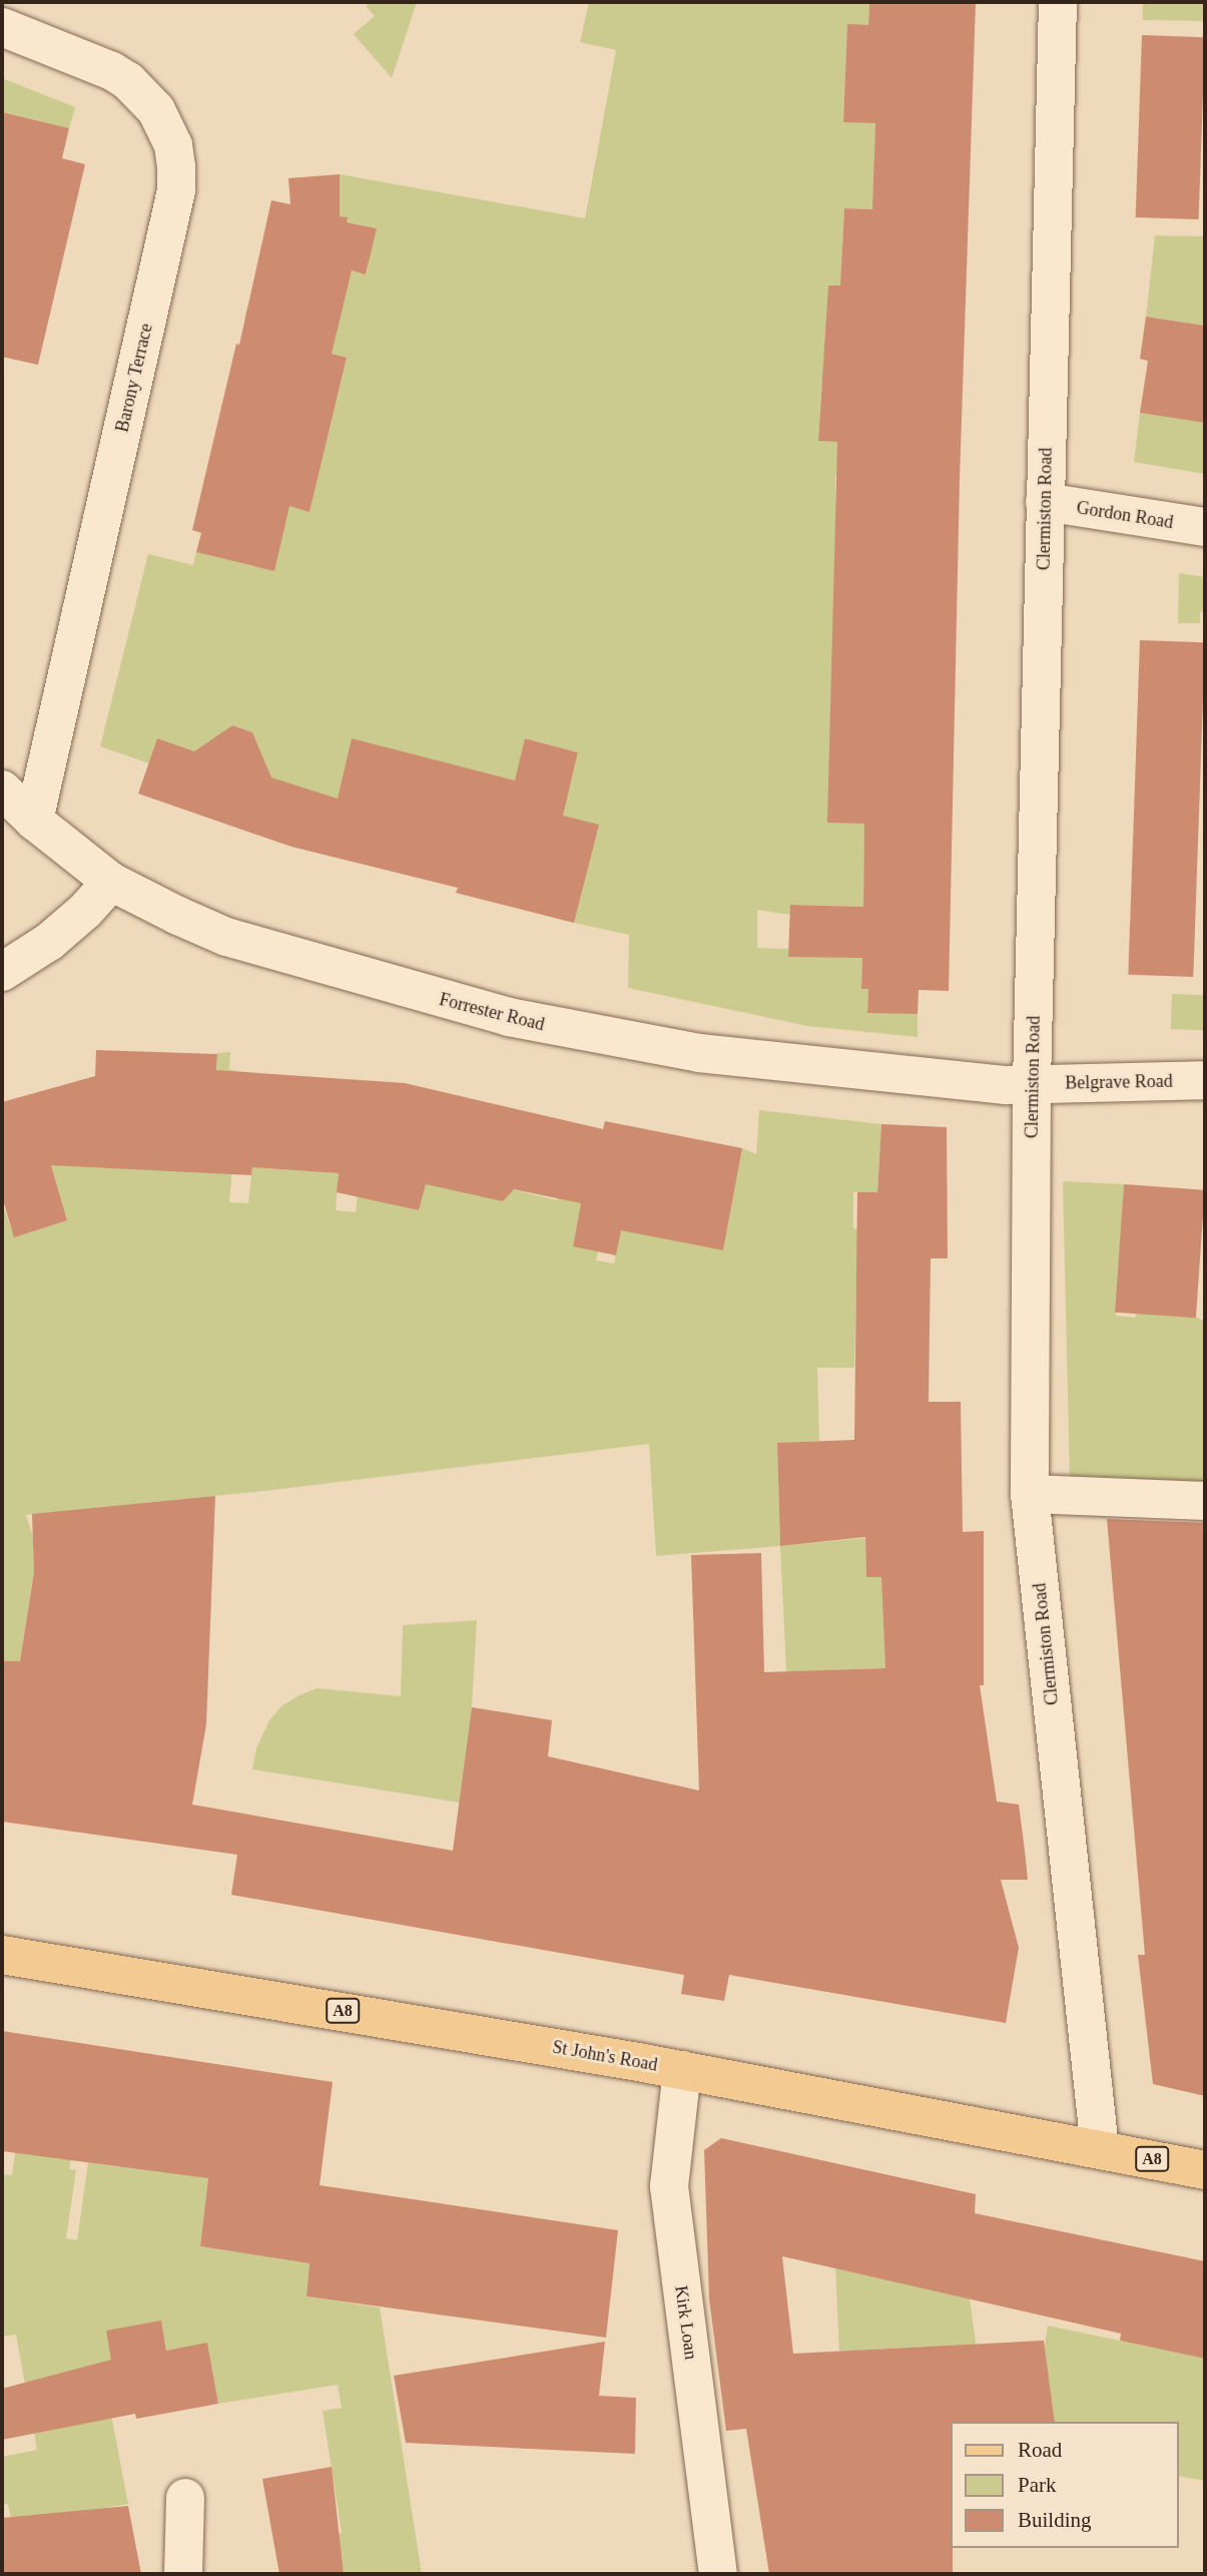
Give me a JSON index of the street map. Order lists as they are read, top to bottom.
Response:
{
  "streets": {
    "main road": ["A8", "St John's Road"],
    "street": [
      "Barony Terrace",
      "Clermiston Road",
      "Gordon Road",
      "Forrester Road",
      "Belgrave Road",
      "Kirk Loan"
    ]
  },
  "crossings": [
    ["Barony Terrace", "Forrester Road"],
    ["Clermiston Road", "Gordon Road"],
    ["Clermiston Road", "Forrester Road"],
    ["Clermiston Road", "Belgrave Road"],
    ["Clermiston Road", "St John's Road"],
    ["Forrester Road", "Belgrave Road"],
    ["St John's Road", "Kirk Loan"]
  ],
  "legend": ["Road", "Park", "Building"]
}
